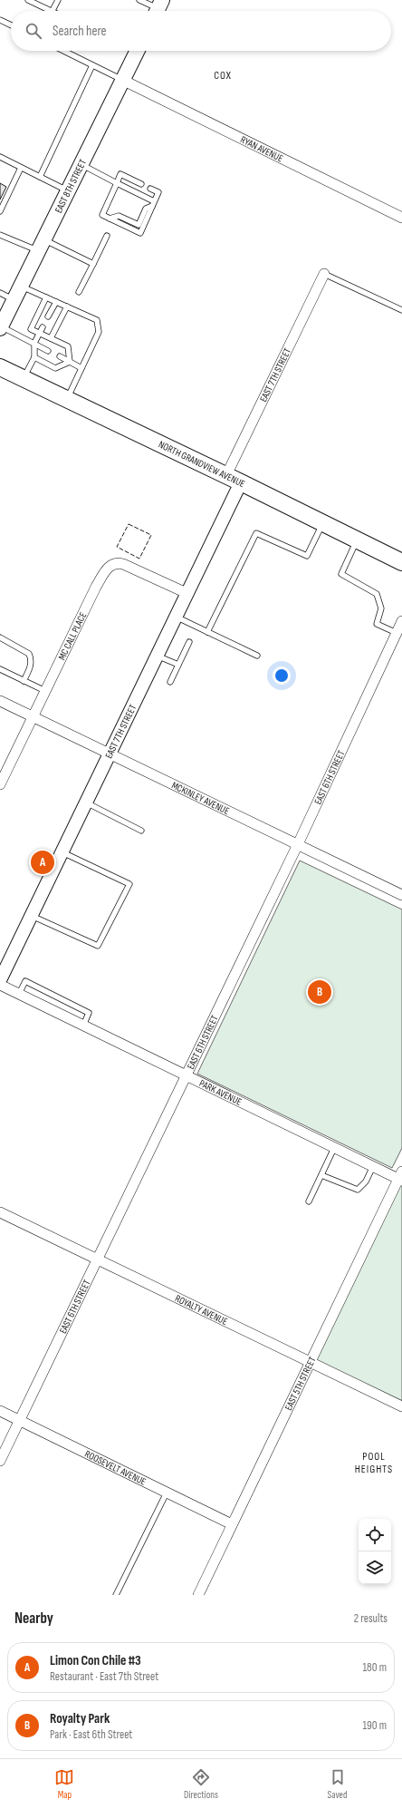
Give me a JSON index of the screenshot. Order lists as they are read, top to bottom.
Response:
{
  "streets": {
    "main road": ["EAST 8TH STREET", "NORTH GRANDVIEW AVENUE"],
    "street": [
      "RYAN AVENUE",
      "EAST 7TH STREET",
      "MC CALL PLACE",
      "EAST 6TH STREET",
      "MCKINLEY AVENUE",
      "PARK AVENUE",
      "ROYALTY AVENUE",
      "EAST 5TH STREET",
      "ROOSEVELT AVENUE"
    ]
  },
  "crossings": [
    ["RYAN AVENUE", "EAST 8TH STREET"],
    ["EAST 7TH STREET", "NORTH GRANDVIEW AVENUE"],
    ["EAST 7TH STREET", "MC CALL PLACE"],
    ["EAST 7TH STREET", "MCKINLEY AVENUE"],
    ["MC CALL PLACE", "MCKINLEY AVENUE"],
    ["EAST 6TH STREET", "MCKINLEY AVENUE"],
    ["EAST 6TH STREET", "PARK AVENUE"],
    ["EAST 6TH STREET", "ROYALTY AVENUE"],
    ["EAST 6TH STREET", "ROOSEVELT AVENUE"],
    ["PARK AVENUE", "EAST 5TH STREET"],
    ["ROYALTY AVENUE", "EAST 5TH STREET"],
    ["EAST 5TH STREET", "ROOSEVELT AVENUE"]
  ],
  "districts": ["COX", "POOL HEIGHTS"],
  "page": {
    "search": "Search here",
    "pins": ["A", "B"],
    "heading": ["Nearby", "2 results"],
    "list": [
      {
        "mark": "A",
        "name": "Limon Con Chile #3",
        "note": "Restaurant · East 7th Street",
        "value": "180 m"
      },
      {
        "mark": "B",
        "name": "Royalty Park",
        "note": "Park · East 6th Street",
        "value": "190 m"
      }
    ],
    "nav": ["Map", "Directions", "Saved"]
  }
}
